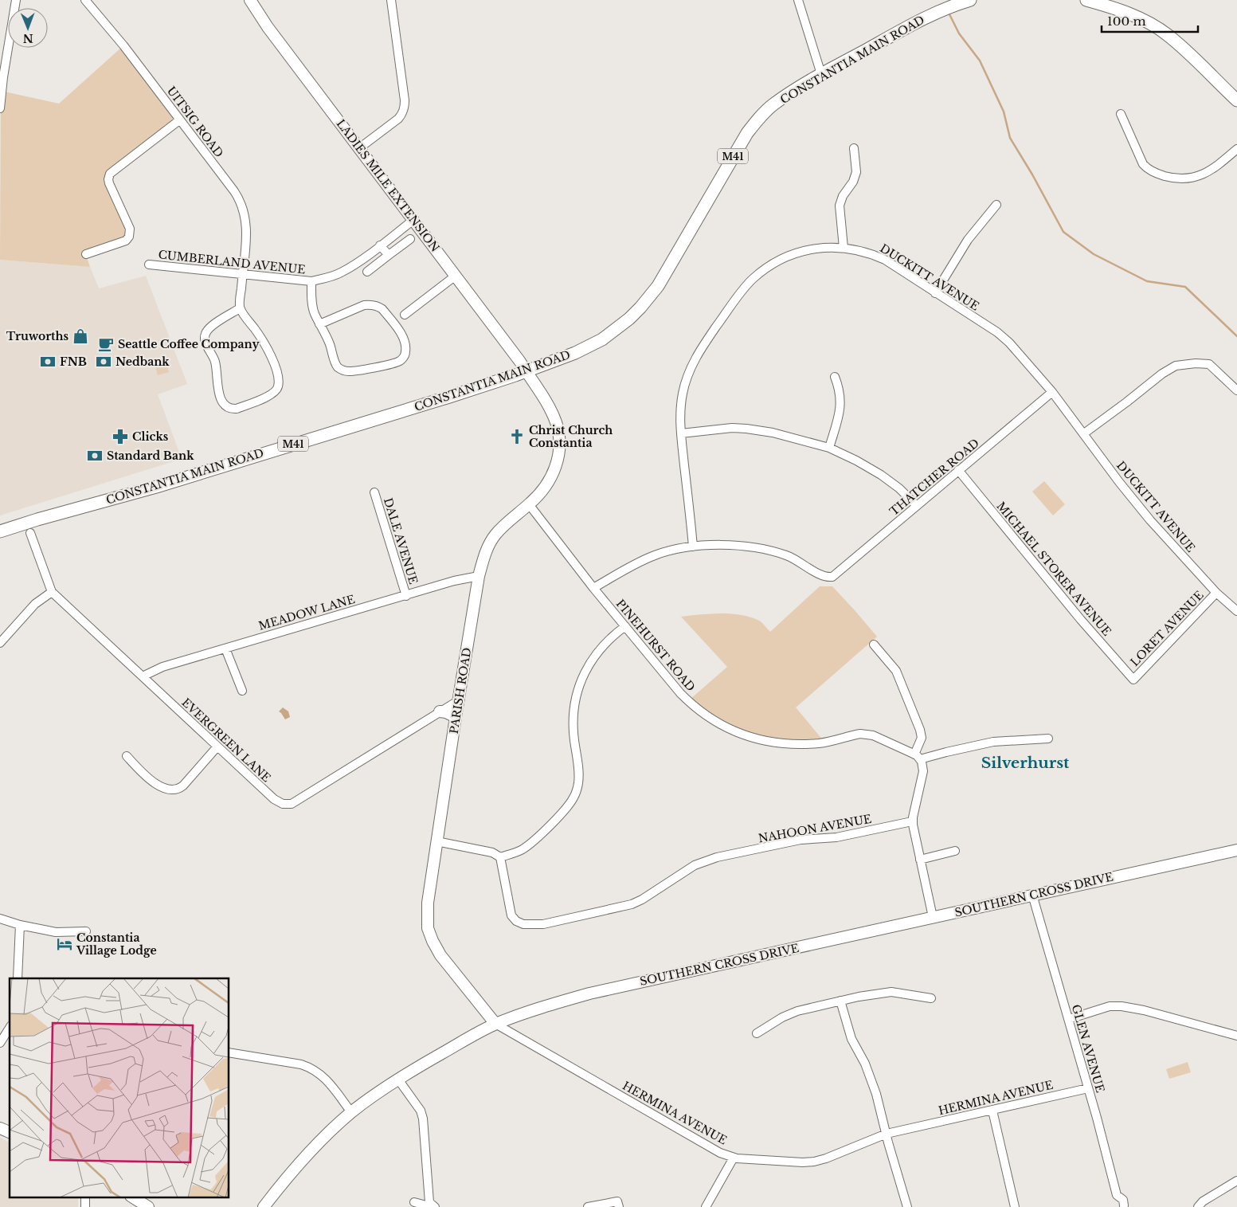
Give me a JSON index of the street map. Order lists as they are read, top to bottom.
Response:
{
  "streets": {
    "main road": ["CONSTANTIA MAIN ROAD", "M41"],
    "street": [
      "UITSIG ROAD",
      "LADIES MILE EXTENSION",
      "CUMBERLAND AVENUE",
      "DUCKITT AVENUE",
      "THATCHER ROAD",
      "DALE AVENUE",
      "MICHAEL STORER AVENUE",
      "MEADOW LANE",
      "LORET AVENUE",
      "PINEHURST ROAD",
      "PARISH ROAD",
      "EVERGREEN LANE",
      "NAHOON AVENUE",
      "SOUTHERN CROSS DRIVE",
      "GLEN AVENUE",
      "HERMINA AVENUE"
    ]
  },
  "crossings": [
    ["CONSTANTIA MAIN ROAD", "LADIES MILE EXTENSION"],
    ["CONSTANTIA MAIN ROAD", "PARISH ROAD"],
    ["UITSIG ROAD", "CUMBERLAND AVENUE"],
    ["LADIES MILE EXTENSION", "CUMBERLAND AVENUE"],
    ["LADIES MILE EXTENSION", "PARISH ROAD"],
    ["DUCKITT AVENUE", "THATCHER ROAD"],
    ["DUCKITT AVENUE", "LORET AVENUE"],
    ["THATCHER ROAD", "MICHAEL STORER AVENUE"],
    ["DALE AVENUE", "MEADOW LANE"],
    ["MICHAEL STORER AVENUE", "LORET AVENUE"],
    ["MEADOW LANE", "PARISH ROAD"],
    ["MEADOW LANE", "EVERGREEN LANE"],
    ["PINEHURST ROAD", "PARISH ROAD"],
    ["PARISH ROAD", "EVERGREEN LANE"],
    ["PARISH ROAD", "SOUTHERN CROSS DRIVE"],
    ["PARISH ROAD", "HERMINA AVENUE"],
    ["SOUTHERN CROSS DRIVE", "GLEN AVENUE"],
    ["SOUTHERN CROSS DRIVE", "HERMINA AVENUE"],
    ["GLEN AVENUE", "HERMINA AVENUE"]
  ],
  "districts": ["Silverhurst"],
  "places": {
    "shop": ["Truworths"],
    "cafe": ["Seattle Coffee Company"],
    "bank": ["FNB", "Nedbank", "Standard Bank"],
    "pharmacy": ["Clicks"],
    "church": ["Christ Church Constantia"],
    "hotel": ["Constantia Village Lodge"]
  },
  "scale_bar": "100 m",
  "north": "bottom"
}
